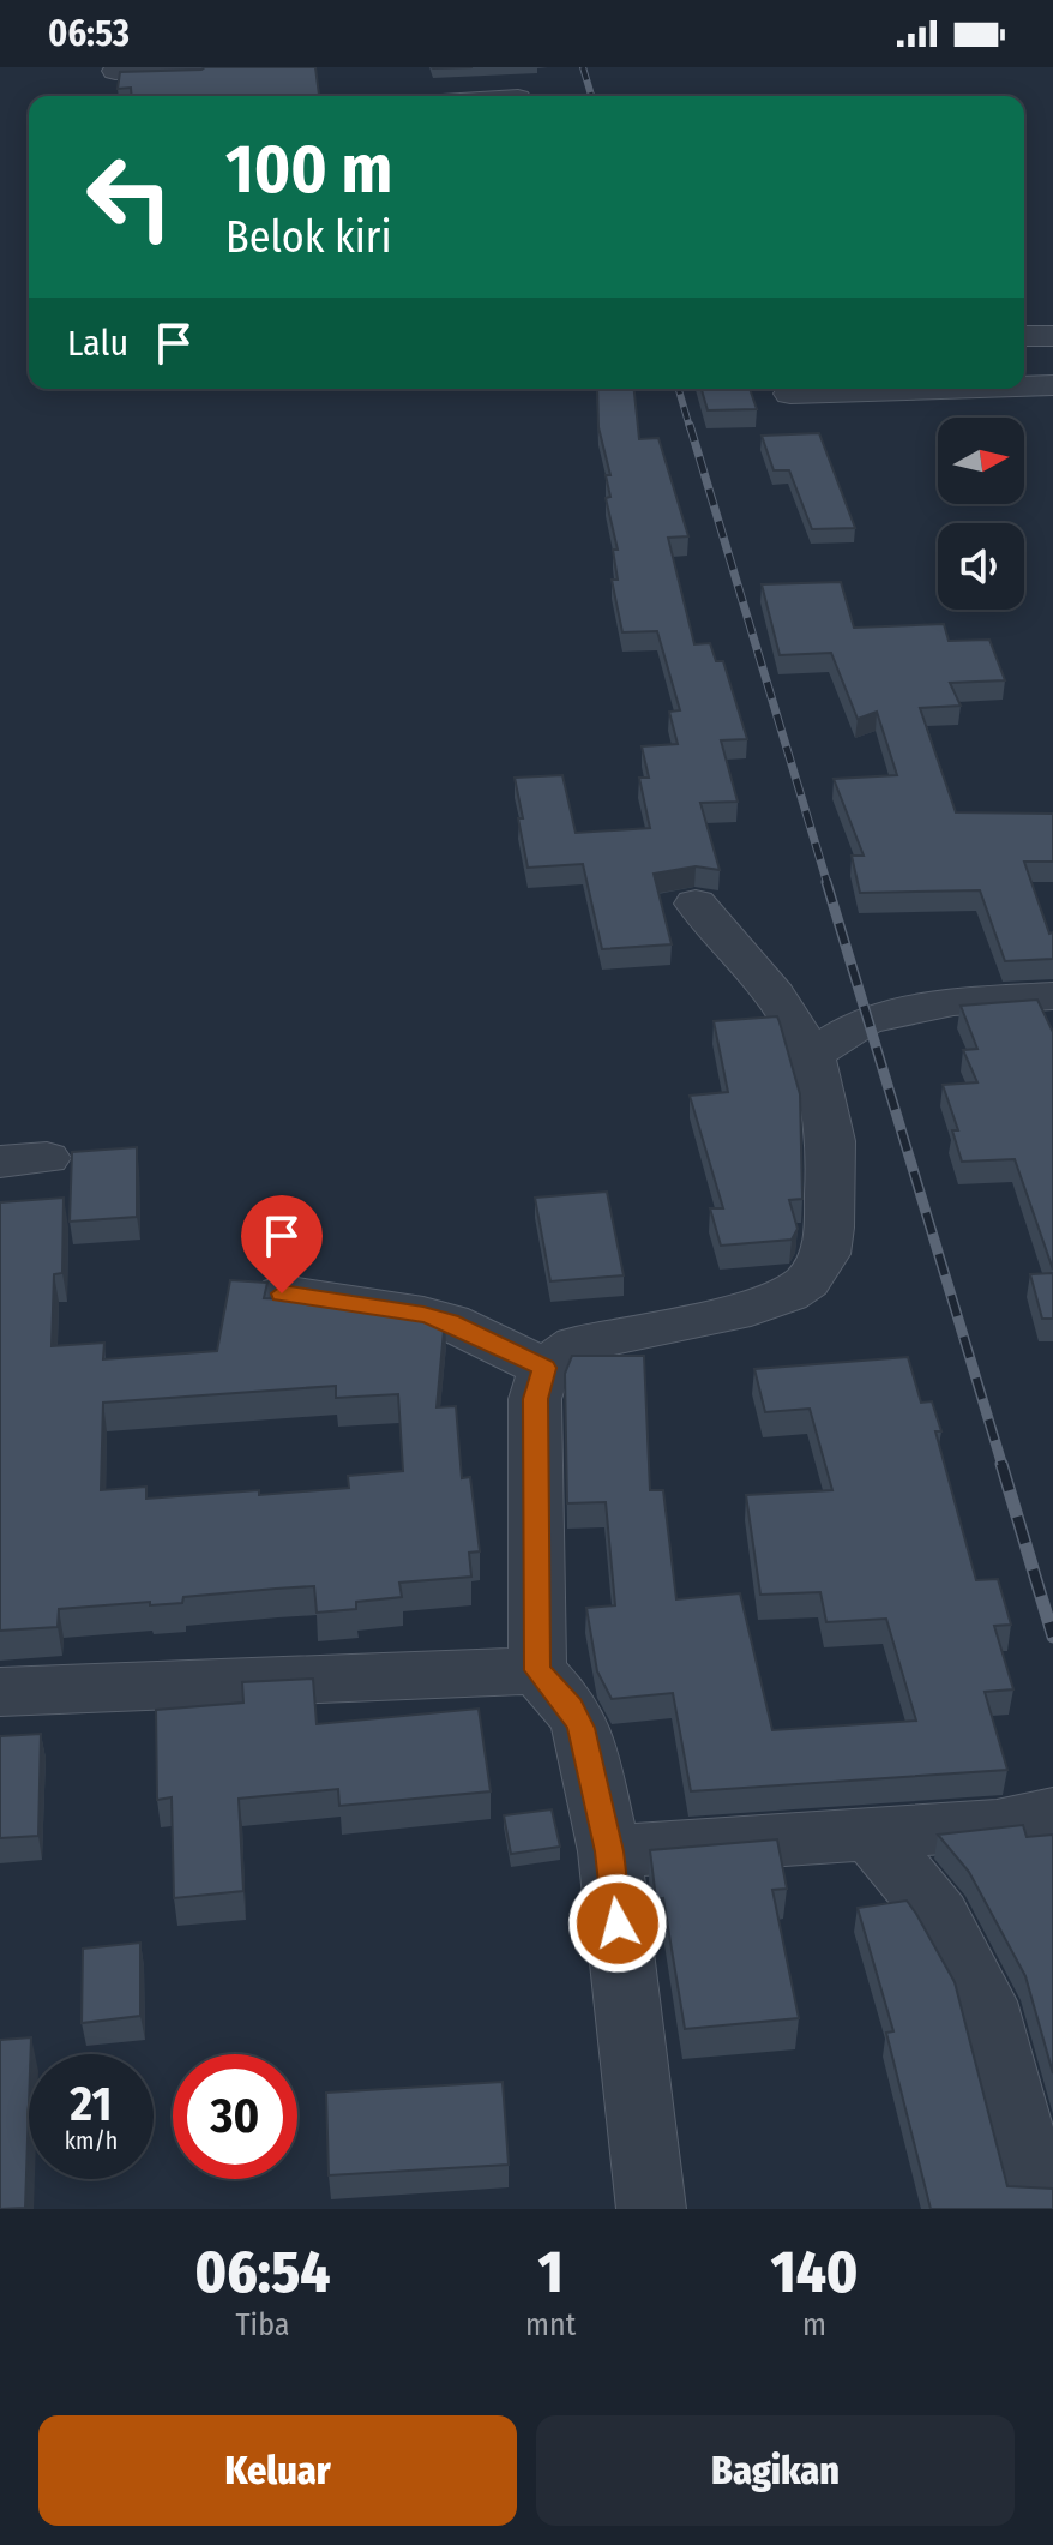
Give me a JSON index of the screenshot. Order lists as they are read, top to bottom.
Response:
{
  "north": "right",
  "page": {
    "status": "06:53",
    "turn": ["100 m", "Belok kiri"],
    "then": "Lalu",
    "speed": "21 km/h",
    "limit": "30",
    "eta": [
      "06:54",
      "Tiba",
      "1",
      "mnt",
      "140",
      "m"
    ],
    "buttons": ["Keluar", "Bagikan"]
  }
}
